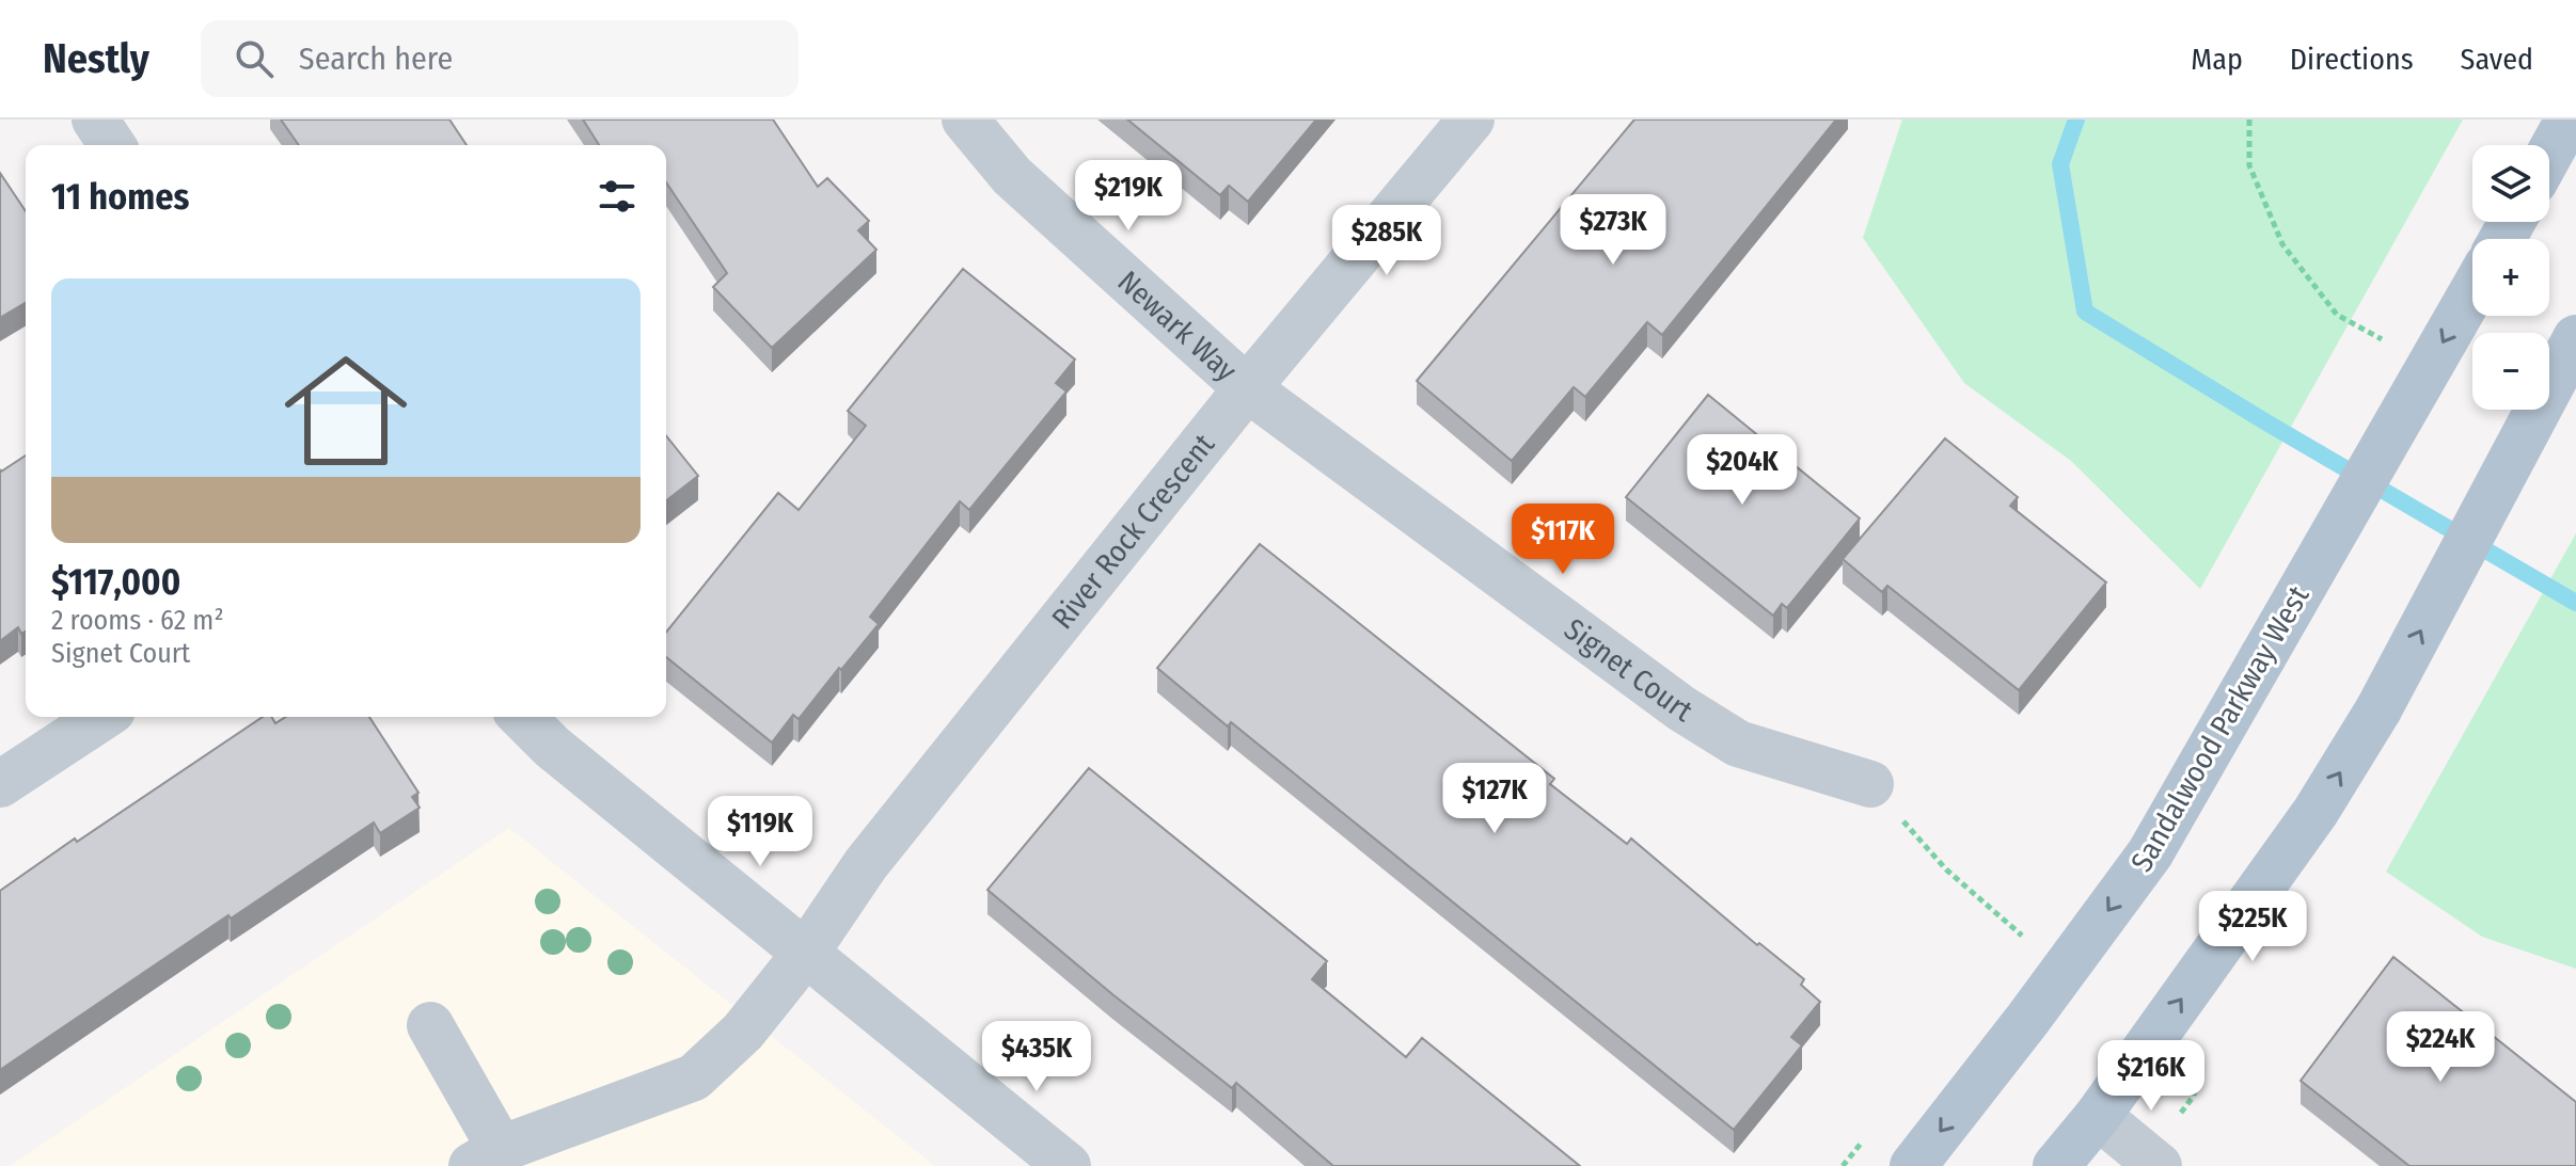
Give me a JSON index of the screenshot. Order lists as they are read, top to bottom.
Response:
{
  "streets": {
    "main road": ["Sandalwood Parkway West"],
    "street": ["Newark Way", "River Rock Crescent", "Signet Court"]
  },
  "crossings": [
    ["Newark Way", "River Rock Crescent"],
    ["Newark Way", "Signet Court"],
    ["River Rock Crescent", "Signet Court"]
  ],
  "page": {
    "header": "Nestly",
    "search": "Search here",
    "nav": ["Map", "Directions", "Saved"],
    "map_buttons": ["+", "−"],
    "heading": "11 homes",
    "price": [
      "$219K",
      "$273K",
      "$285K",
      "$204K",
      "$117K",
      "$127K",
      "$119K",
      "$225K",
      "$224K",
      "$435K",
      "$216K"
    ],
    "list": [
      {
        "name": "$117,000",
        "note": "2 rooms · 62 m² · Signet Court"
      }
    ]
  }
}
